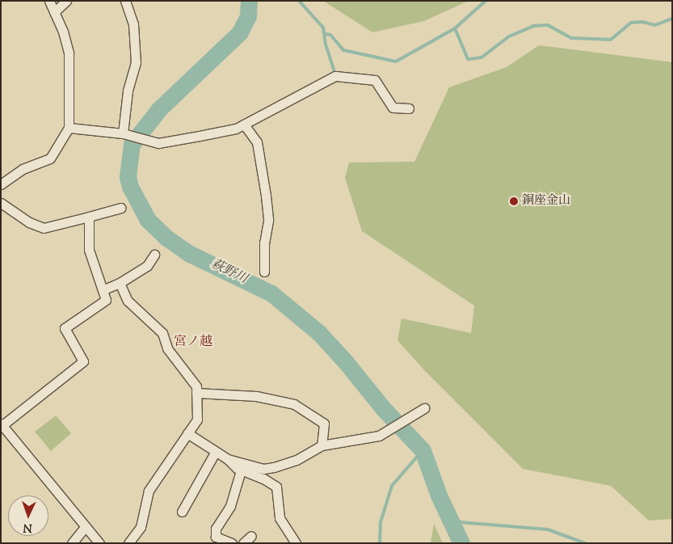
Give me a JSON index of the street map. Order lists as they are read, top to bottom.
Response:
{
  "districts": ["宮ノ越"],
  "water": ["萩野川"],
  "places": ["銅座金山"],
  "north": "bottom"
}
